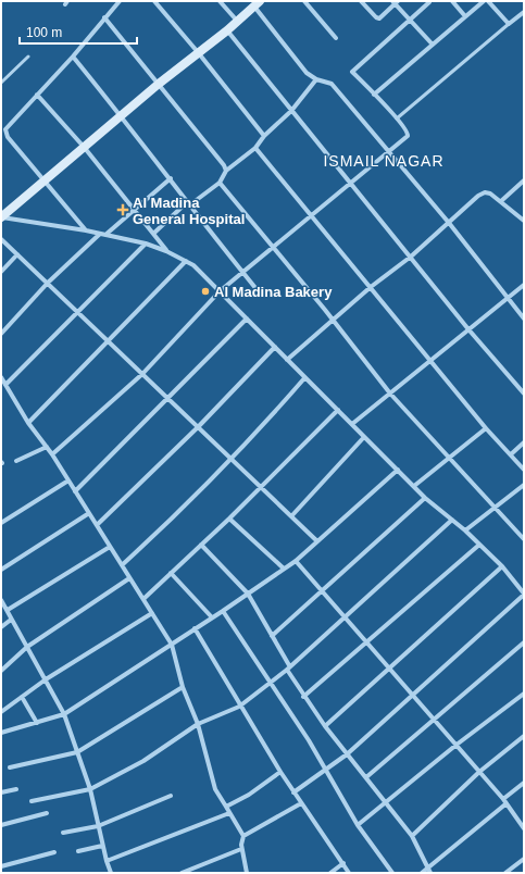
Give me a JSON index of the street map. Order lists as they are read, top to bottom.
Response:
{
  "districts": ["ISMAIL NAGAR"],
  "places": {
    "health": ["Al Madina General Hospital"],
    "other": ["Al Madina Bakery"]
  },
  "scale_bar": "100 m"
}
